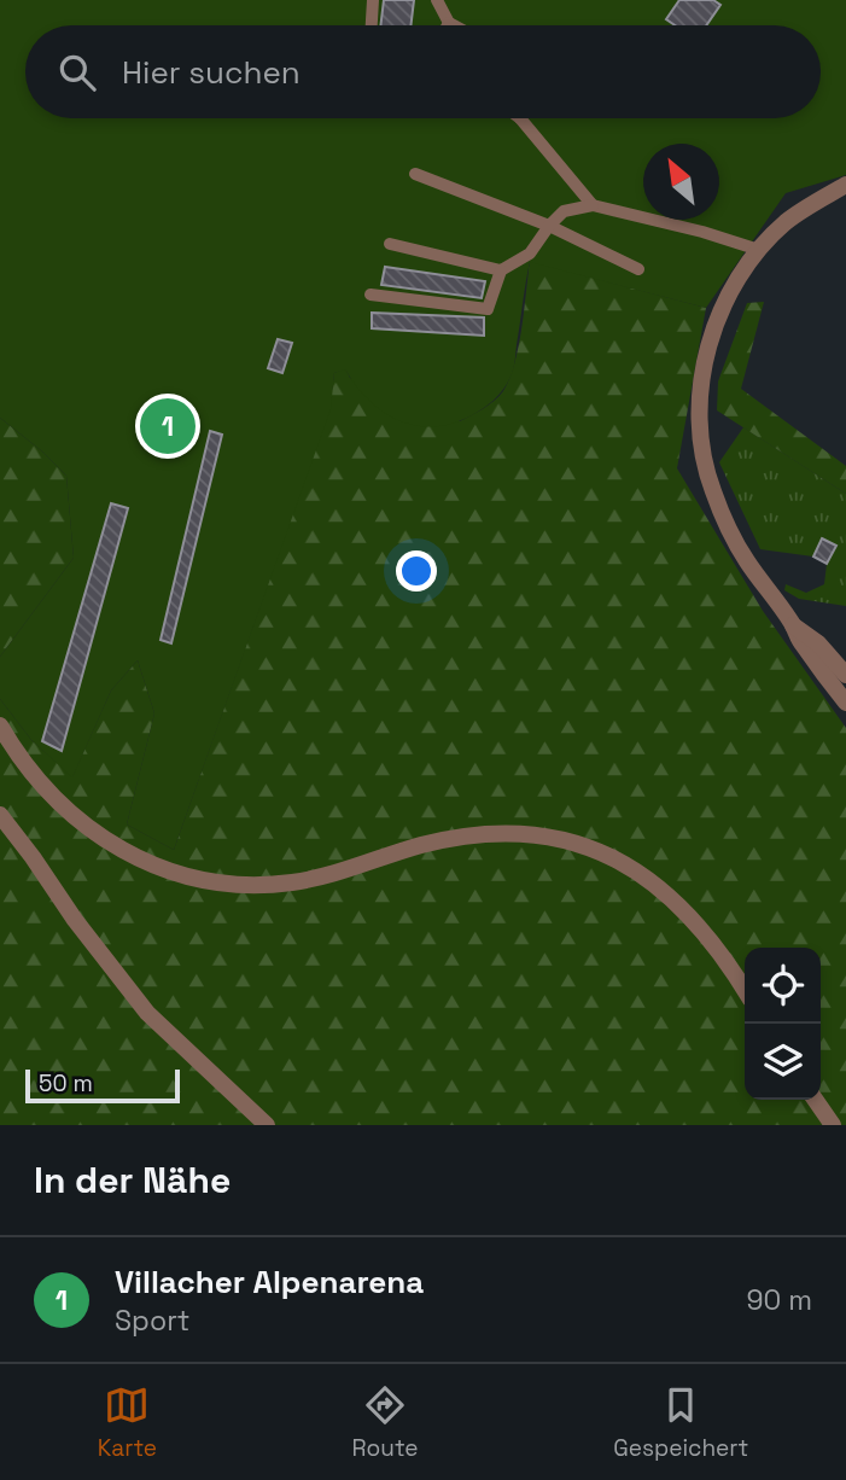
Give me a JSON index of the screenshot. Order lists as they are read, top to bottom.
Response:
{
  "scale_bar": "50 m",
  "north": "top left",
  "page": {
    "search": "Hier suchen",
    "pins": "1",
    "scale": "50 m",
    "heading": "In der Nähe",
    "list": [
      {
        "mark": "1",
        "name": "Villacher Alpenarena",
        "note": "Sport",
        "value": "90 m"
      }
    ],
    "nav": ["Karte", "Route", "Gespeichert"]
  }
}
